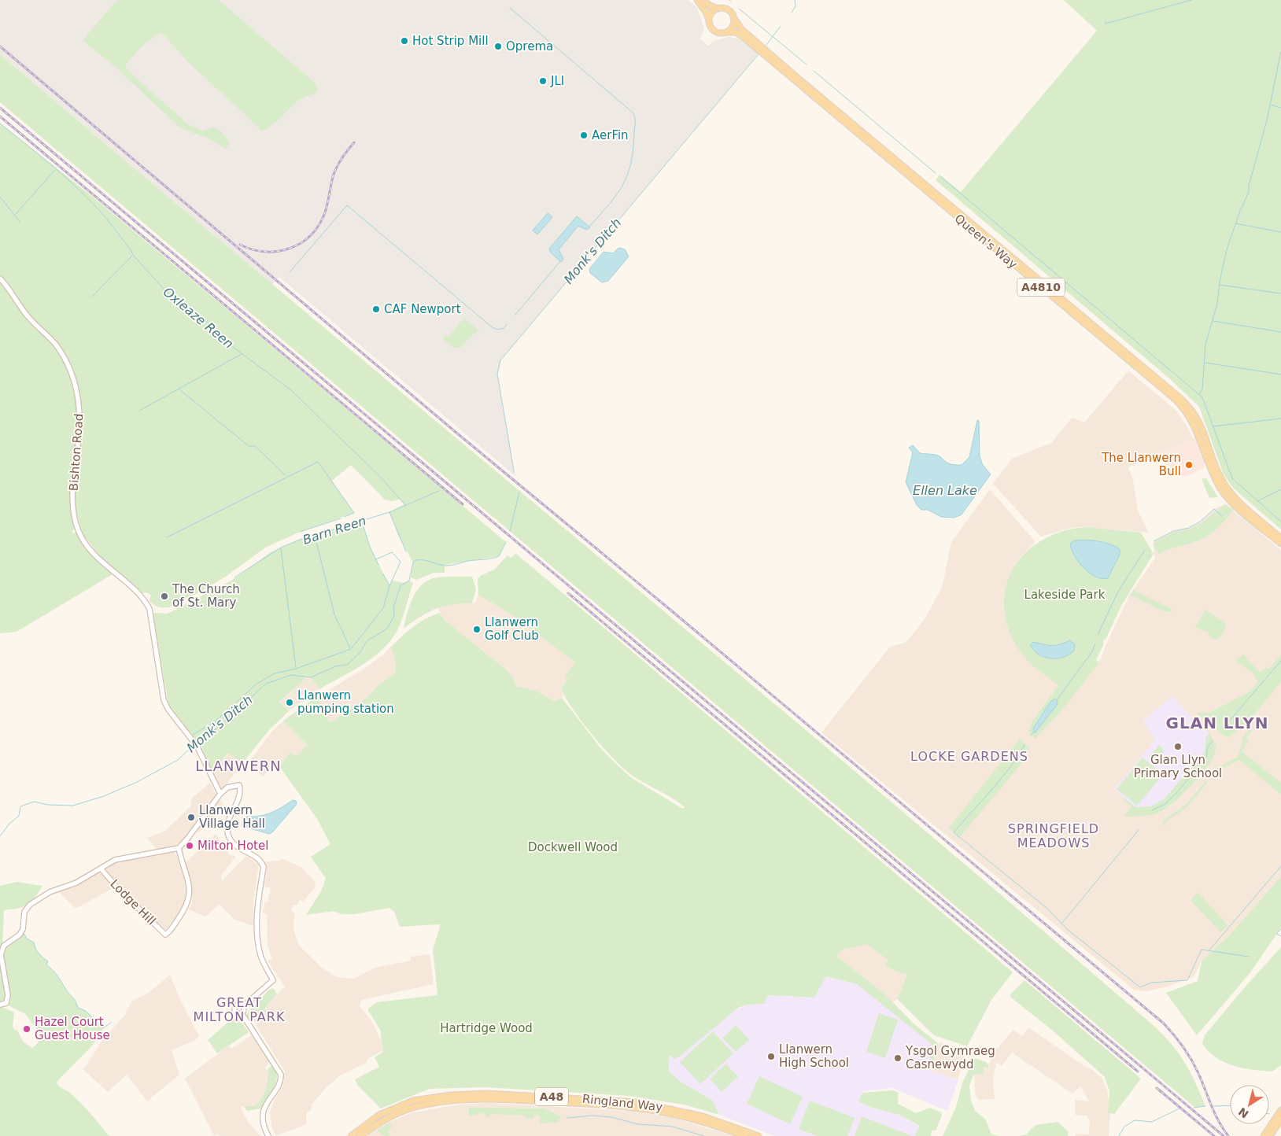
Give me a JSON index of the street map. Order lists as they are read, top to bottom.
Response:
{
  "streets": {
    "main road": [
      "Queen's Way",
      "A4810",
      "A48",
      "Ringland Way"
    ],
    "street": ["Bishton Road", "Lodge Hill"]
  },
  "districts": [
    "GLAN LLYN",
    "LOCKE GARDENS",
    "LLANWERN",
    "SPRINGFIELD MEADOWS",
    "GREAT MILTON PARK"
  ],
  "water": [
    "Monk's Ditch",
    "Oxleaze Reen",
    "Ellen Lake",
    "Barn Reen"
  ],
  "parks": ["Lakeside Park", "Dockwell Wood", "Hartridge Wood"],
  "places": [
    "Hot Strip Mill",
    "Oprema",
    "JLI",
    "AerFin",
    "CAF Newport",
    "The Llanwern Bull",
    "The Church of St. Mary",
    "Llanwern Golf Club",
    "Llanwern pumping station",
    "Glan Llyn Primary School",
    "Llanwern Village Hall",
    "Milton Hotel",
    "Hazel Court Guest House",
    "Llanwern High School",
    "Ysgol Gymraeg Casnewydd"
  ],
  "north": "bottom left"
}
